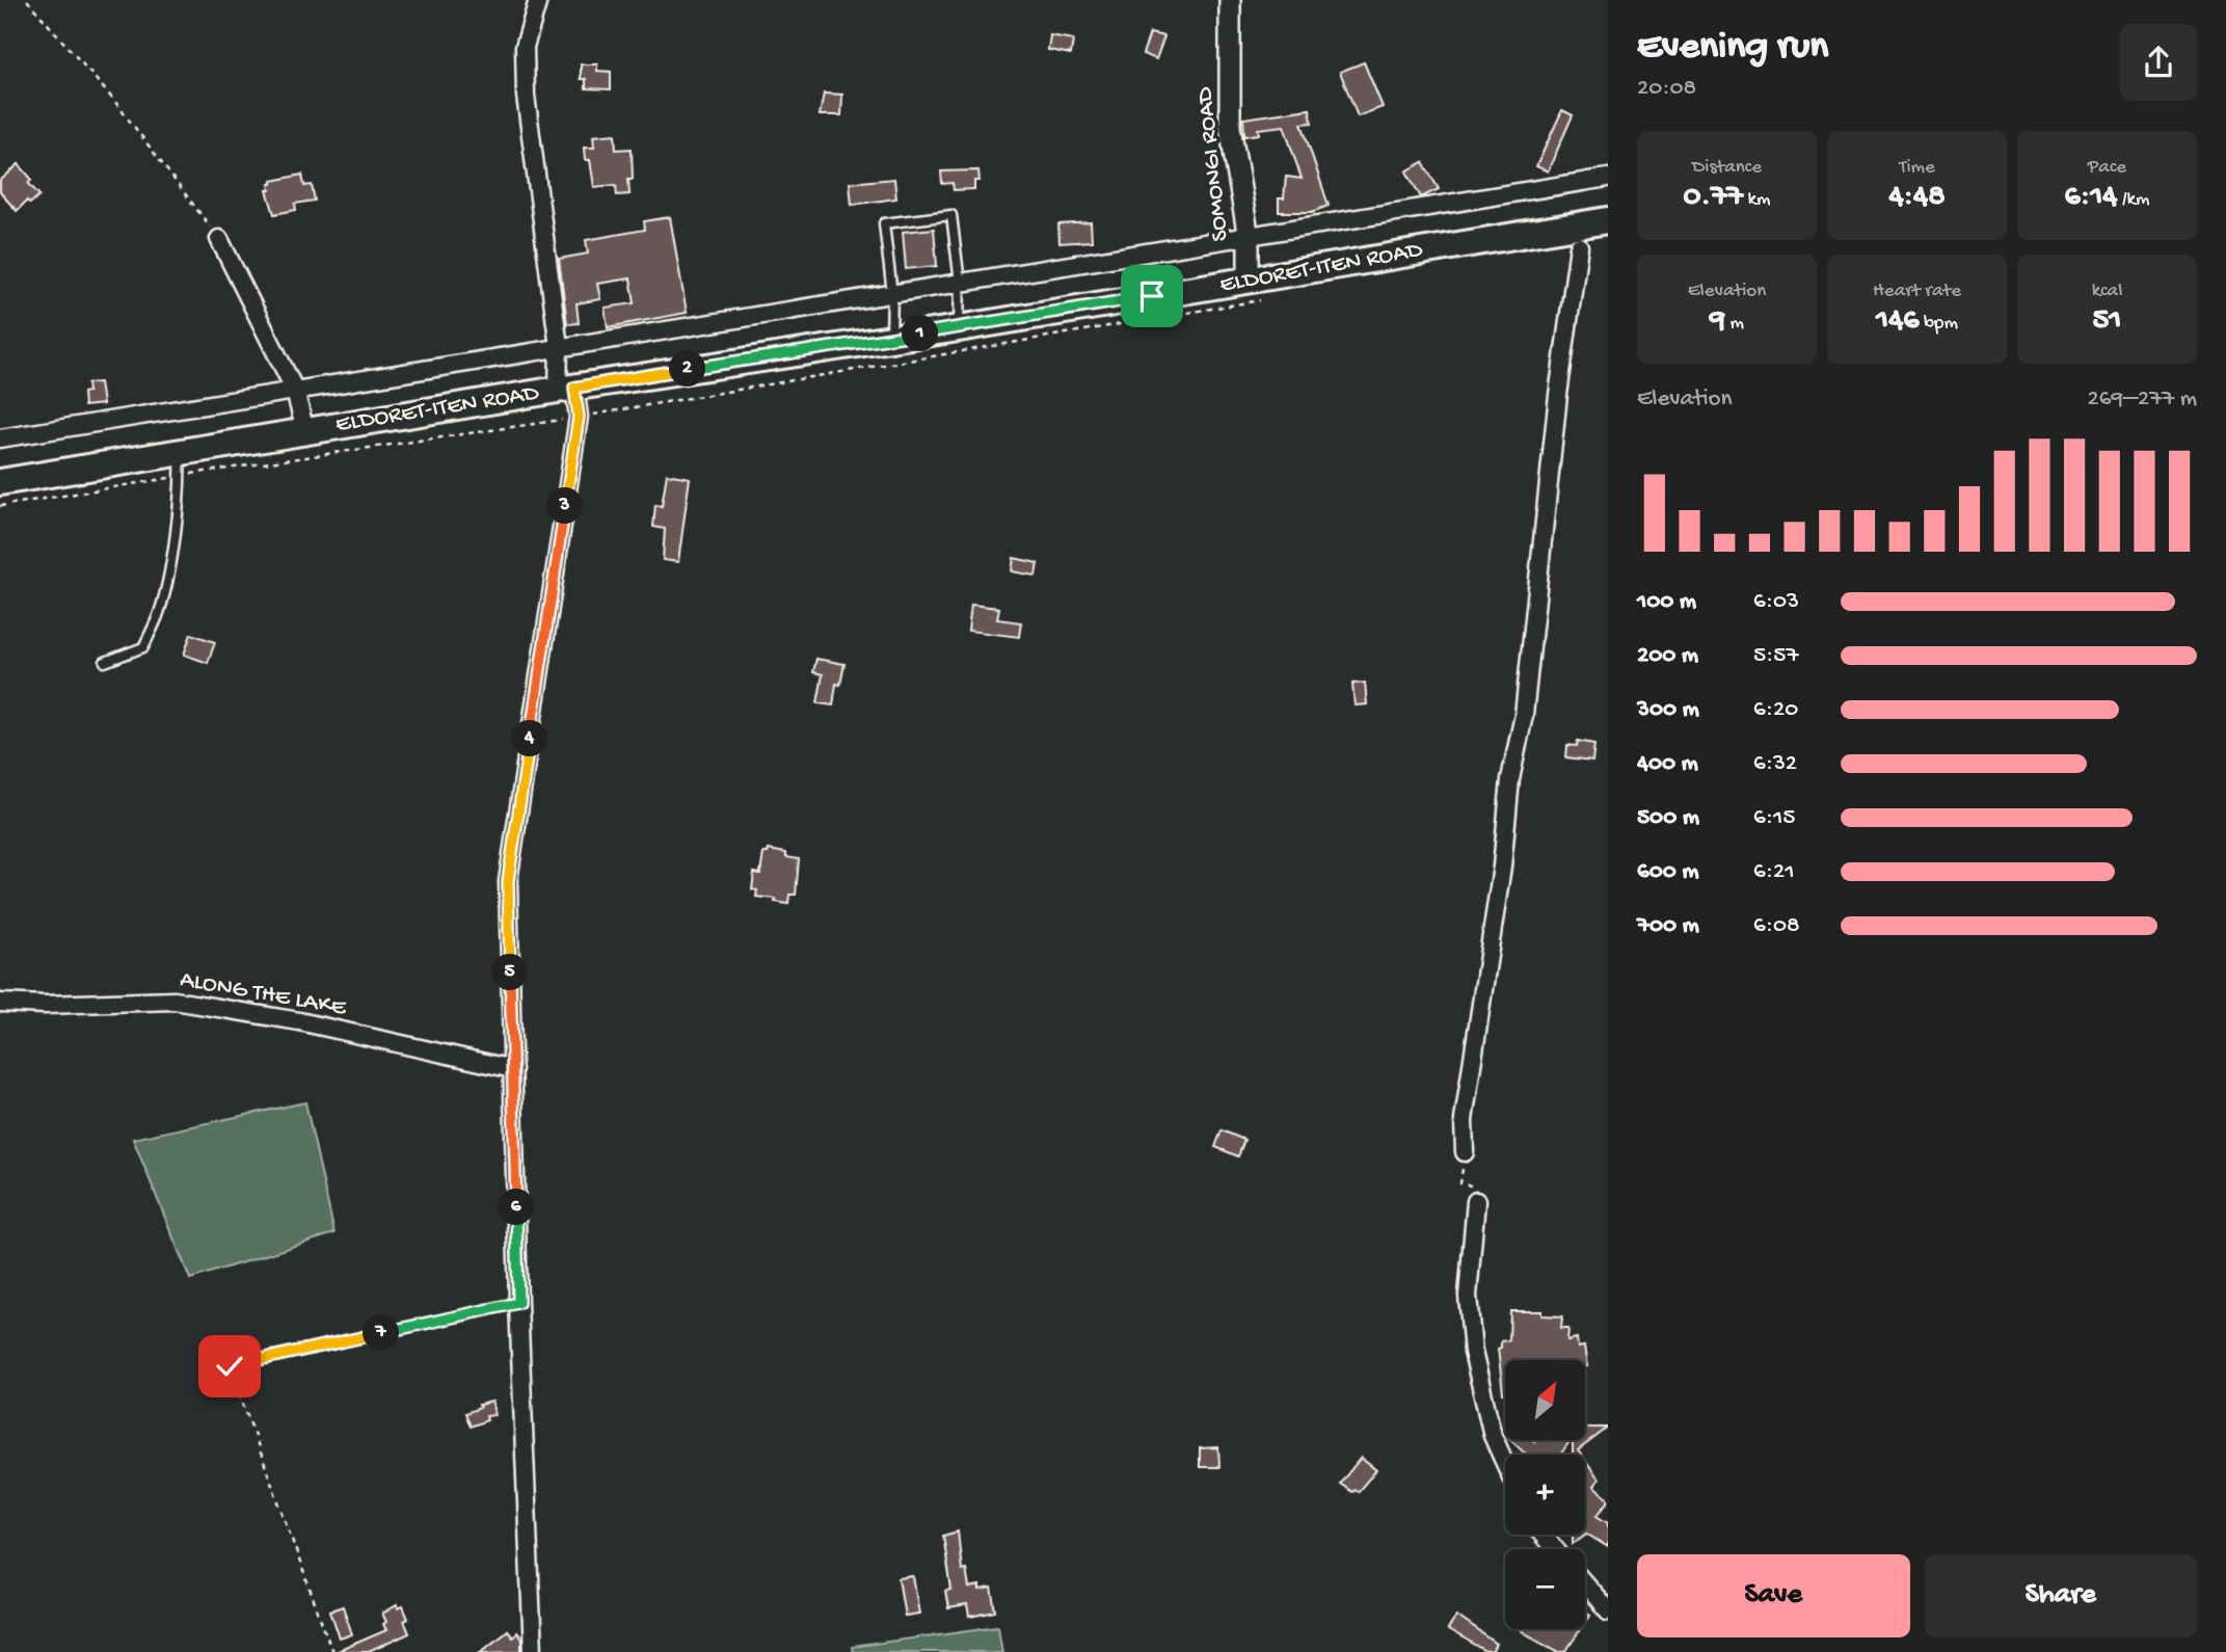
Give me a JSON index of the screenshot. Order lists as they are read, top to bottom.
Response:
{
  "streets": {
    "main road": ["ELDORET-ITEN ROAD"],
    "street": ["SOMONGI ROAD", "ALONG THE LAKE"]
  },
  "crossings": [
    ["SOMONGI ROAD", "ELDORET-ITEN ROAD"]
  ],
  "north": "top right",
  "page": {
    "heading": ["Evening run", "20:08"],
    "stats": [
      ["Distance", "0.77 km"],
      ["Time", "4:48"],
      ["Pace", "6:14 /km"],
      ["Elevation", "9 m"],
      ["Heart rate", "146 bpm"],
      ["kcal", "51"]
    ],
    "pins": [
      "1",
      "2",
      "3",
      "4",
      "5",
      "6",
      "7"
    ],
    "chart": ["Elevation", "269–277 m"],
    "list": [
      {
        "name": "100 m",
        "note": "6:03"
      },
      {
        "name": "200 m",
        "note": "5:57"
      },
      {
        "name": "300 m",
        "note": "6:20"
      },
      {
        "name": "400 m",
        "note": "6:32"
      },
      {
        "name": "500 m",
        "note": "6:15"
      },
      {
        "name": "600 m",
        "note": "6:21"
      },
      {
        "name": "700 m",
        "note": "6:08"
      }
    ],
    "map_buttons": ["+", "−"],
    "buttons": ["Save", "Share"]
  }
}
